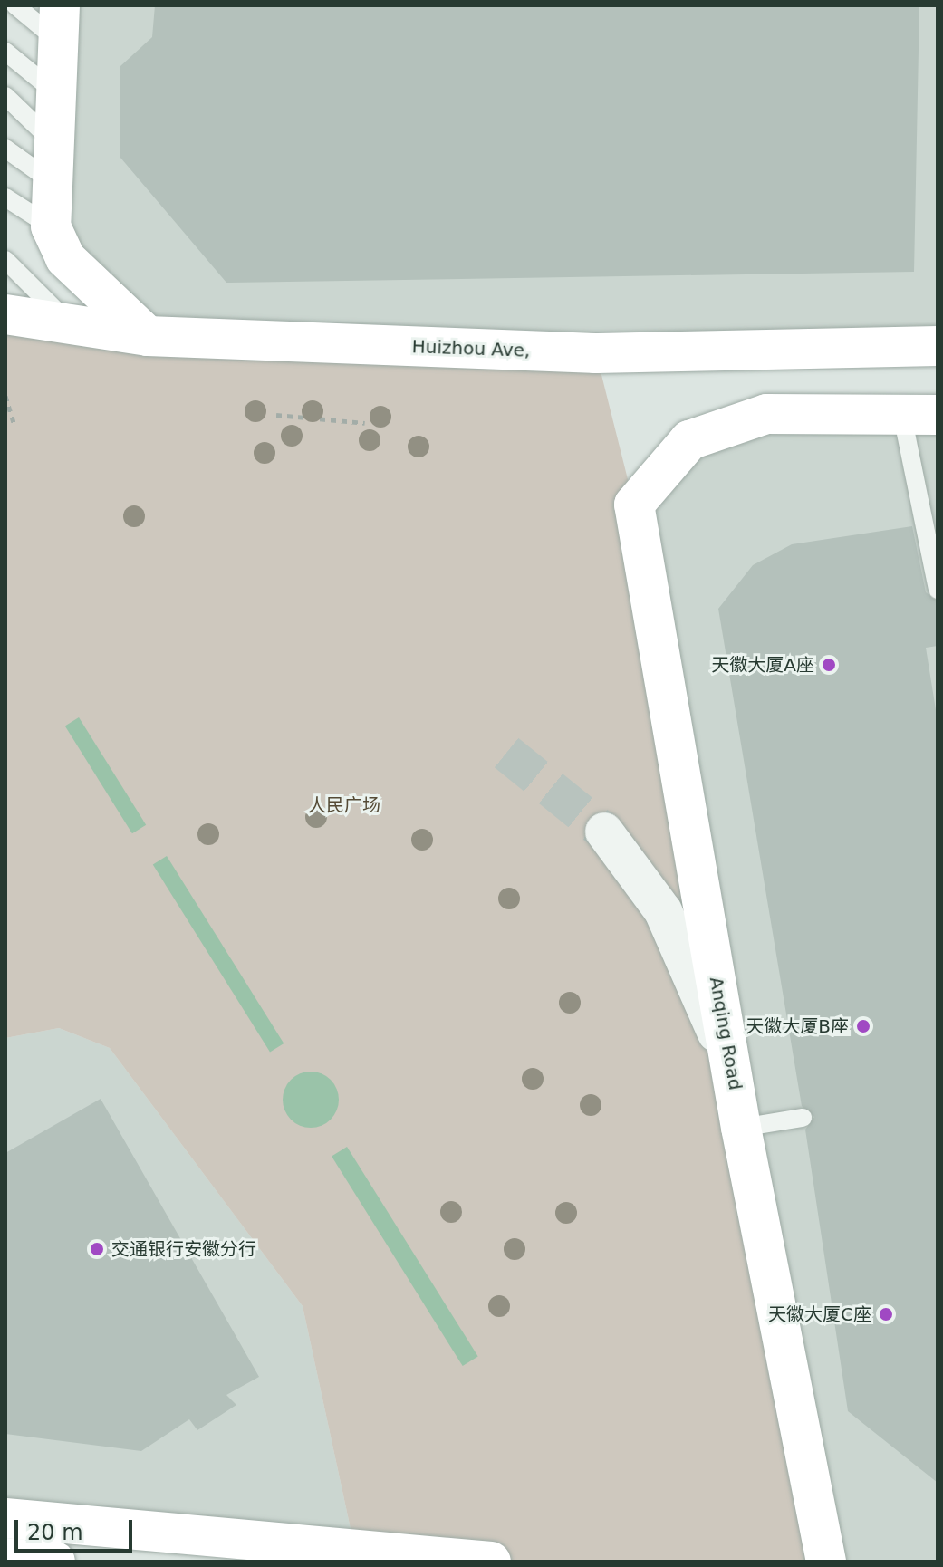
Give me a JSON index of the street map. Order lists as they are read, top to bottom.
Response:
{
  "streets": {
    "main road": ["Huizhou Ave,", "Anqing Road"]
  },
  "parks": ["人民广场"],
  "places": [
    "天徽大厦A座",
    "天徽大厦B座",
    "交通银行安徽分行",
    "天徽大厦C座"
  ],
  "scale_bar": "20 m"
}
